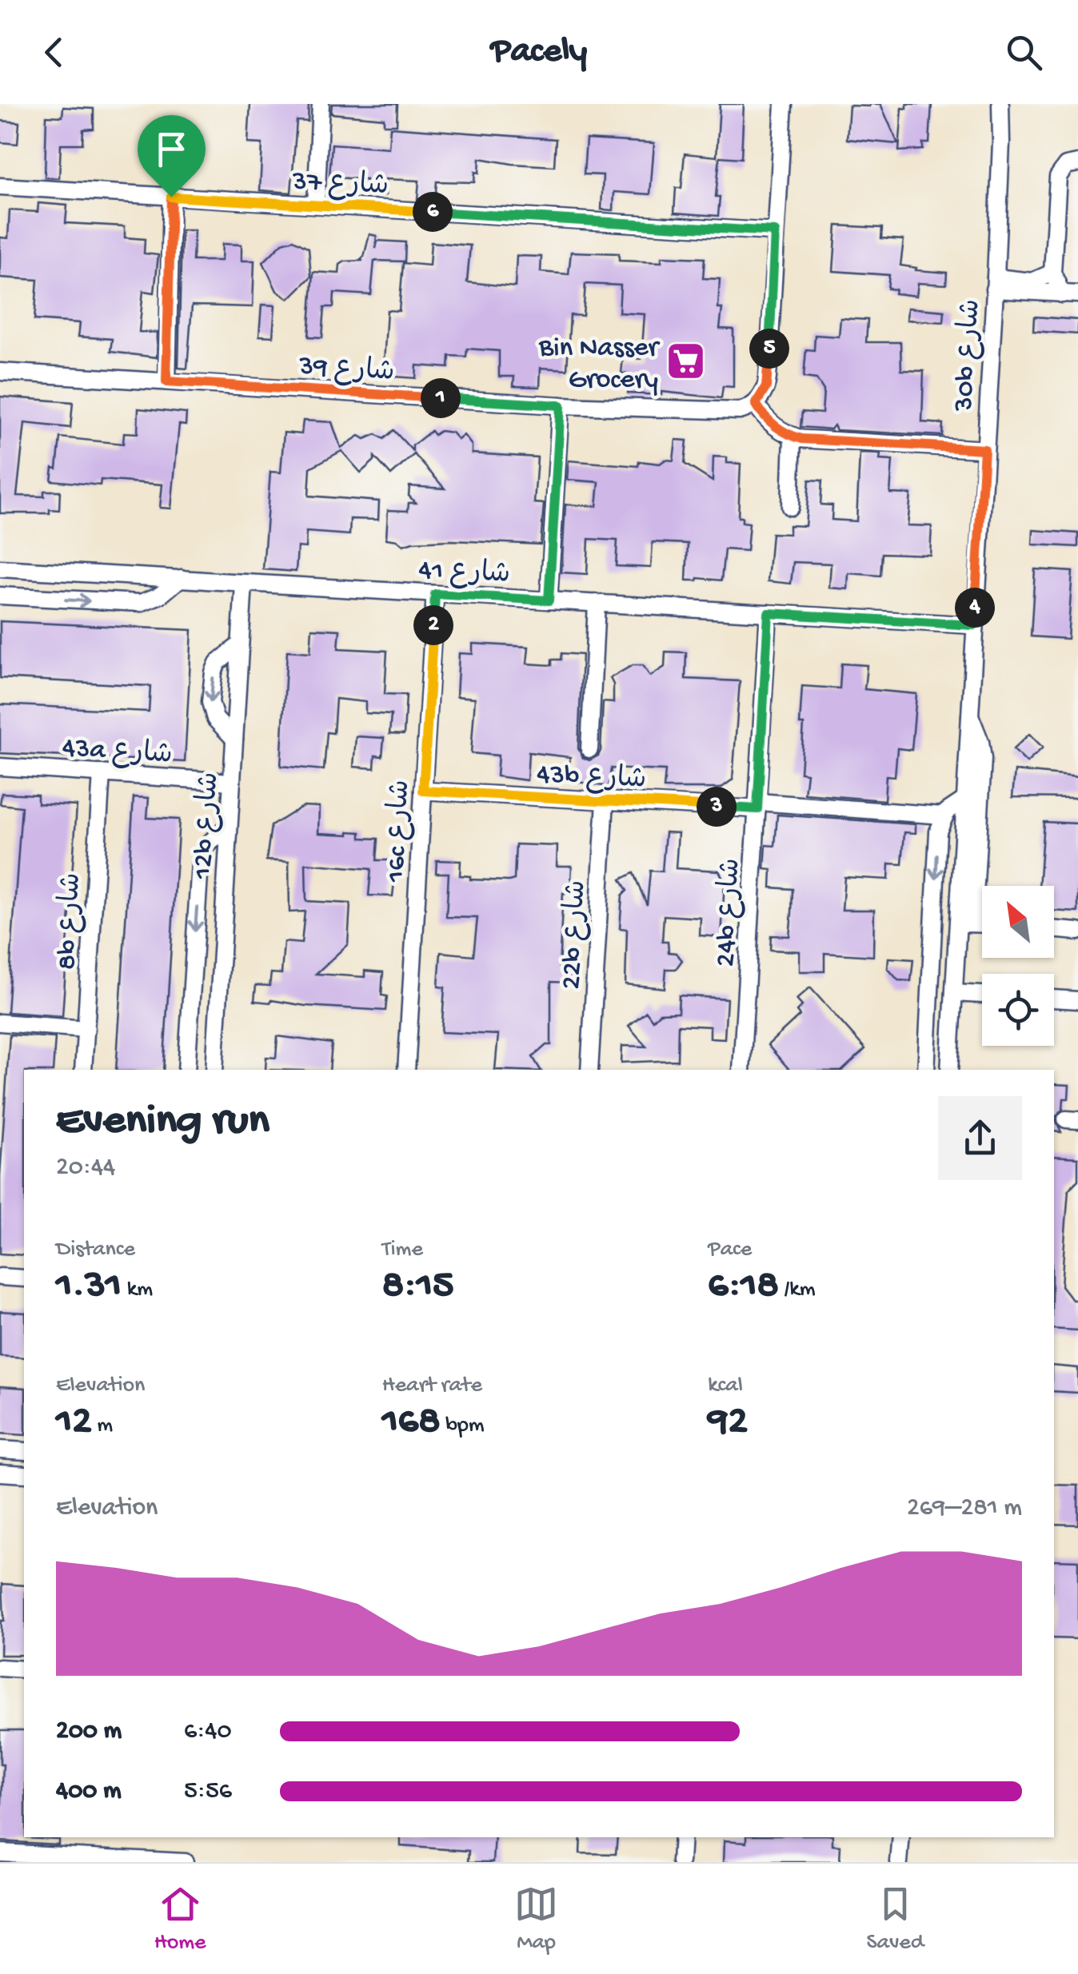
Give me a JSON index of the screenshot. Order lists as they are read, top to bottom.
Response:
{
  "streets": {
    "street": [
      "شارع 37",
      "30b شارع",
      "شارع 39",
      "شارع 41",
      "43a شارع",
      "43b شارع",
      "12b شارع",
      "16c شارع",
      "24b شارع",
      "8b شارع",
      "22b شارع"
    ]
  },
  "crossings": [
    ["30b شارع", "شارع 41"],
    ["شارع 41", "12b شارع"],
    ["شارع 41", "16c شارع"],
    ["شارع 41", "24b شارع"],
    ["43a شارع", "12b شارع"],
    ["43a شارع", "8b شارع"],
    ["43b شارع", "16c شارع"],
    ["43b شارع", "24b شارع"],
    ["43b شارع", "22b شارع"]
  ],
  "places": {
    "supermarket": ["Bin Nasser Grocery"]
  },
  "north": "top left",
  "page": {
    "header": "Pacely",
    "pins": [
      "6",
      "5",
      "1",
      "4",
      "2",
      "3"
    ],
    "heading": ["Evening run", "20:44"],
    "stats": [
      ["Distance", "1.31 km"],
      ["Time", "8:15"],
      ["Pace", "6:18 /km"],
      ["Elevation", "12 m"],
      ["Heart rate", "168 bpm"],
      ["kcal", "92"]
    ],
    "chart": ["Elevation", "269–281 m"],
    "list": [
      {
        "name": "200 m",
        "note": "6:40"
      },
      {
        "name": "400 m",
        "note": "5:56"
      }
    ],
    "tabs": ["Home", "Map", "Saved"]
  }
}
